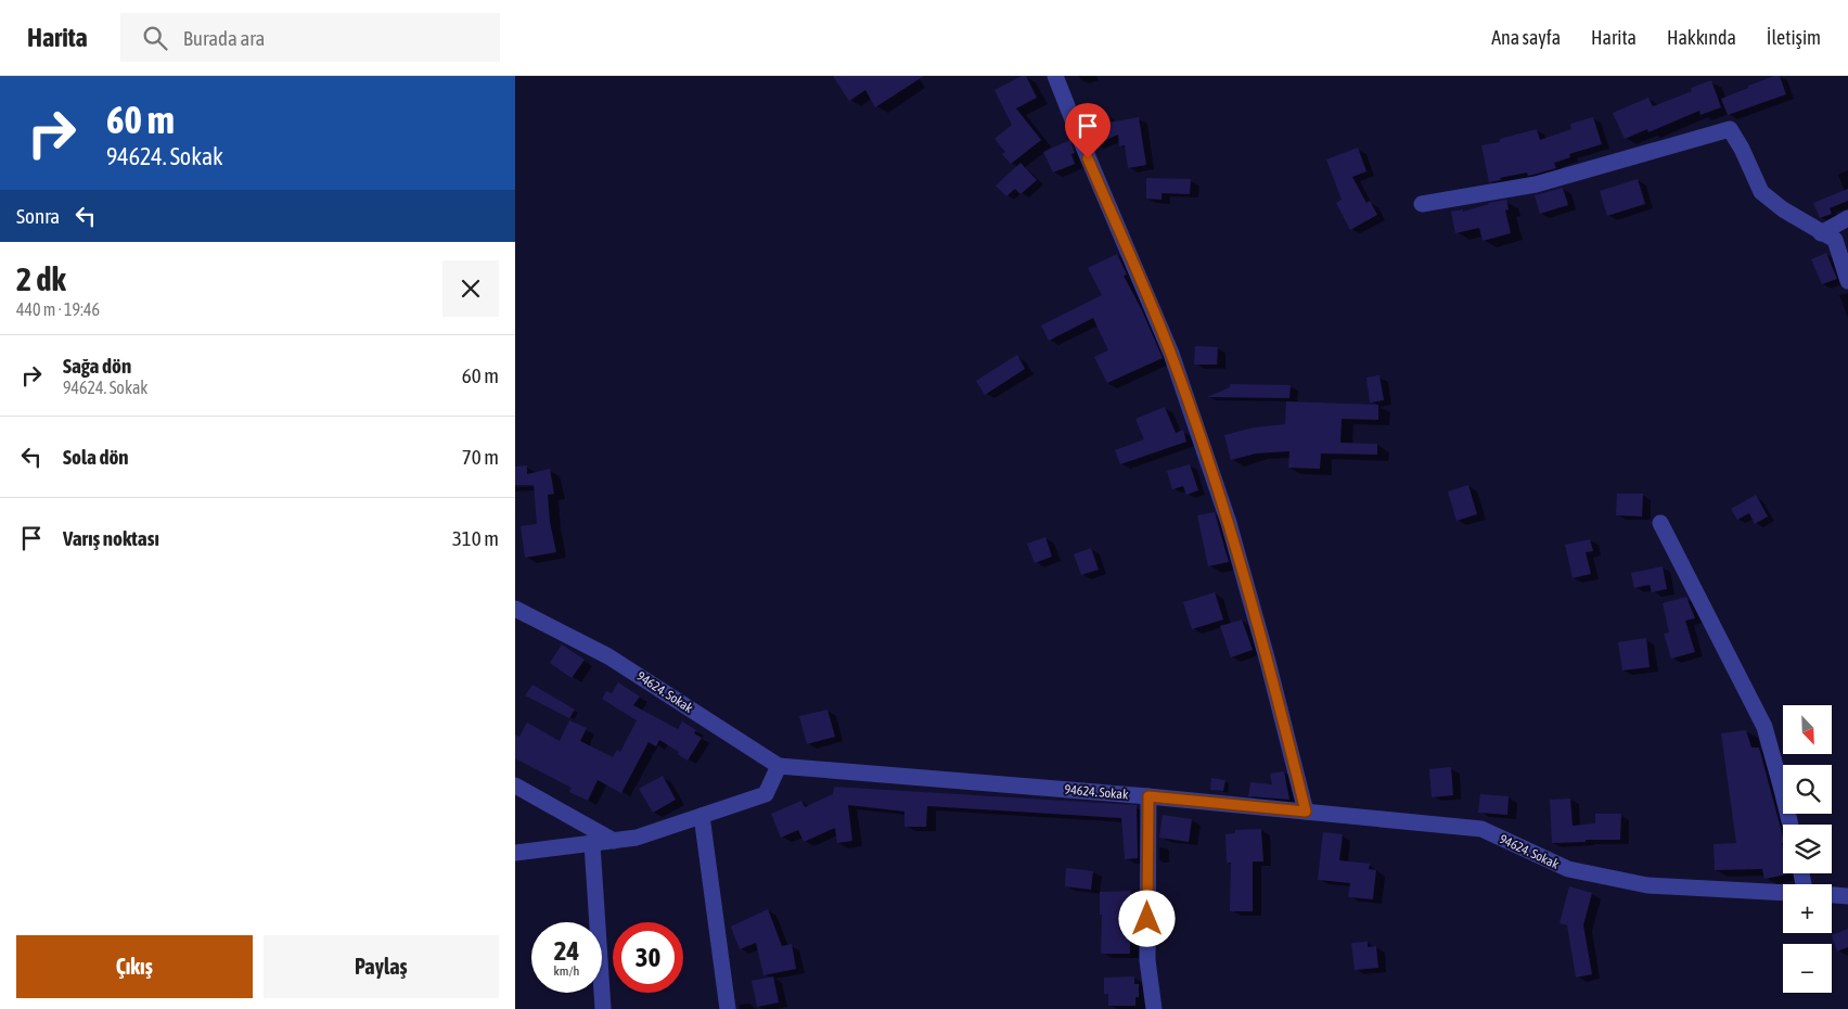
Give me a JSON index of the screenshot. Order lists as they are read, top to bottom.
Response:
{
  "streets": {
    "street": ["94624. Sokak"]
  },
  "north": "bottom right",
  "page": {
    "header": "Harita",
    "search": "Burada ara",
    "nav": [
      "Ana sayfa",
      "Harita",
      "Hakkında",
      "İletişim"
    ],
    "turn": ["60 m", "94624. Sokak"],
    "then": "Sonra",
    "heading": ["2 dk", "440 m · 19:46"],
    "list": [
      {
        "name": "Sağa dön",
        "note": "94624. Sokak",
        "value": "60 m"
      },
      {
        "name": "Sola dön",
        "value": "70 m"
      },
      {
        "name": "Varış noktası",
        "value": "310 m"
      }
    ],
    "map_buttons": ["+", "−"],
    "speed": "24 km/h",
    "limit": "30",
    "buttons": ["Çıkış", "Paylaş"]
  }
}
